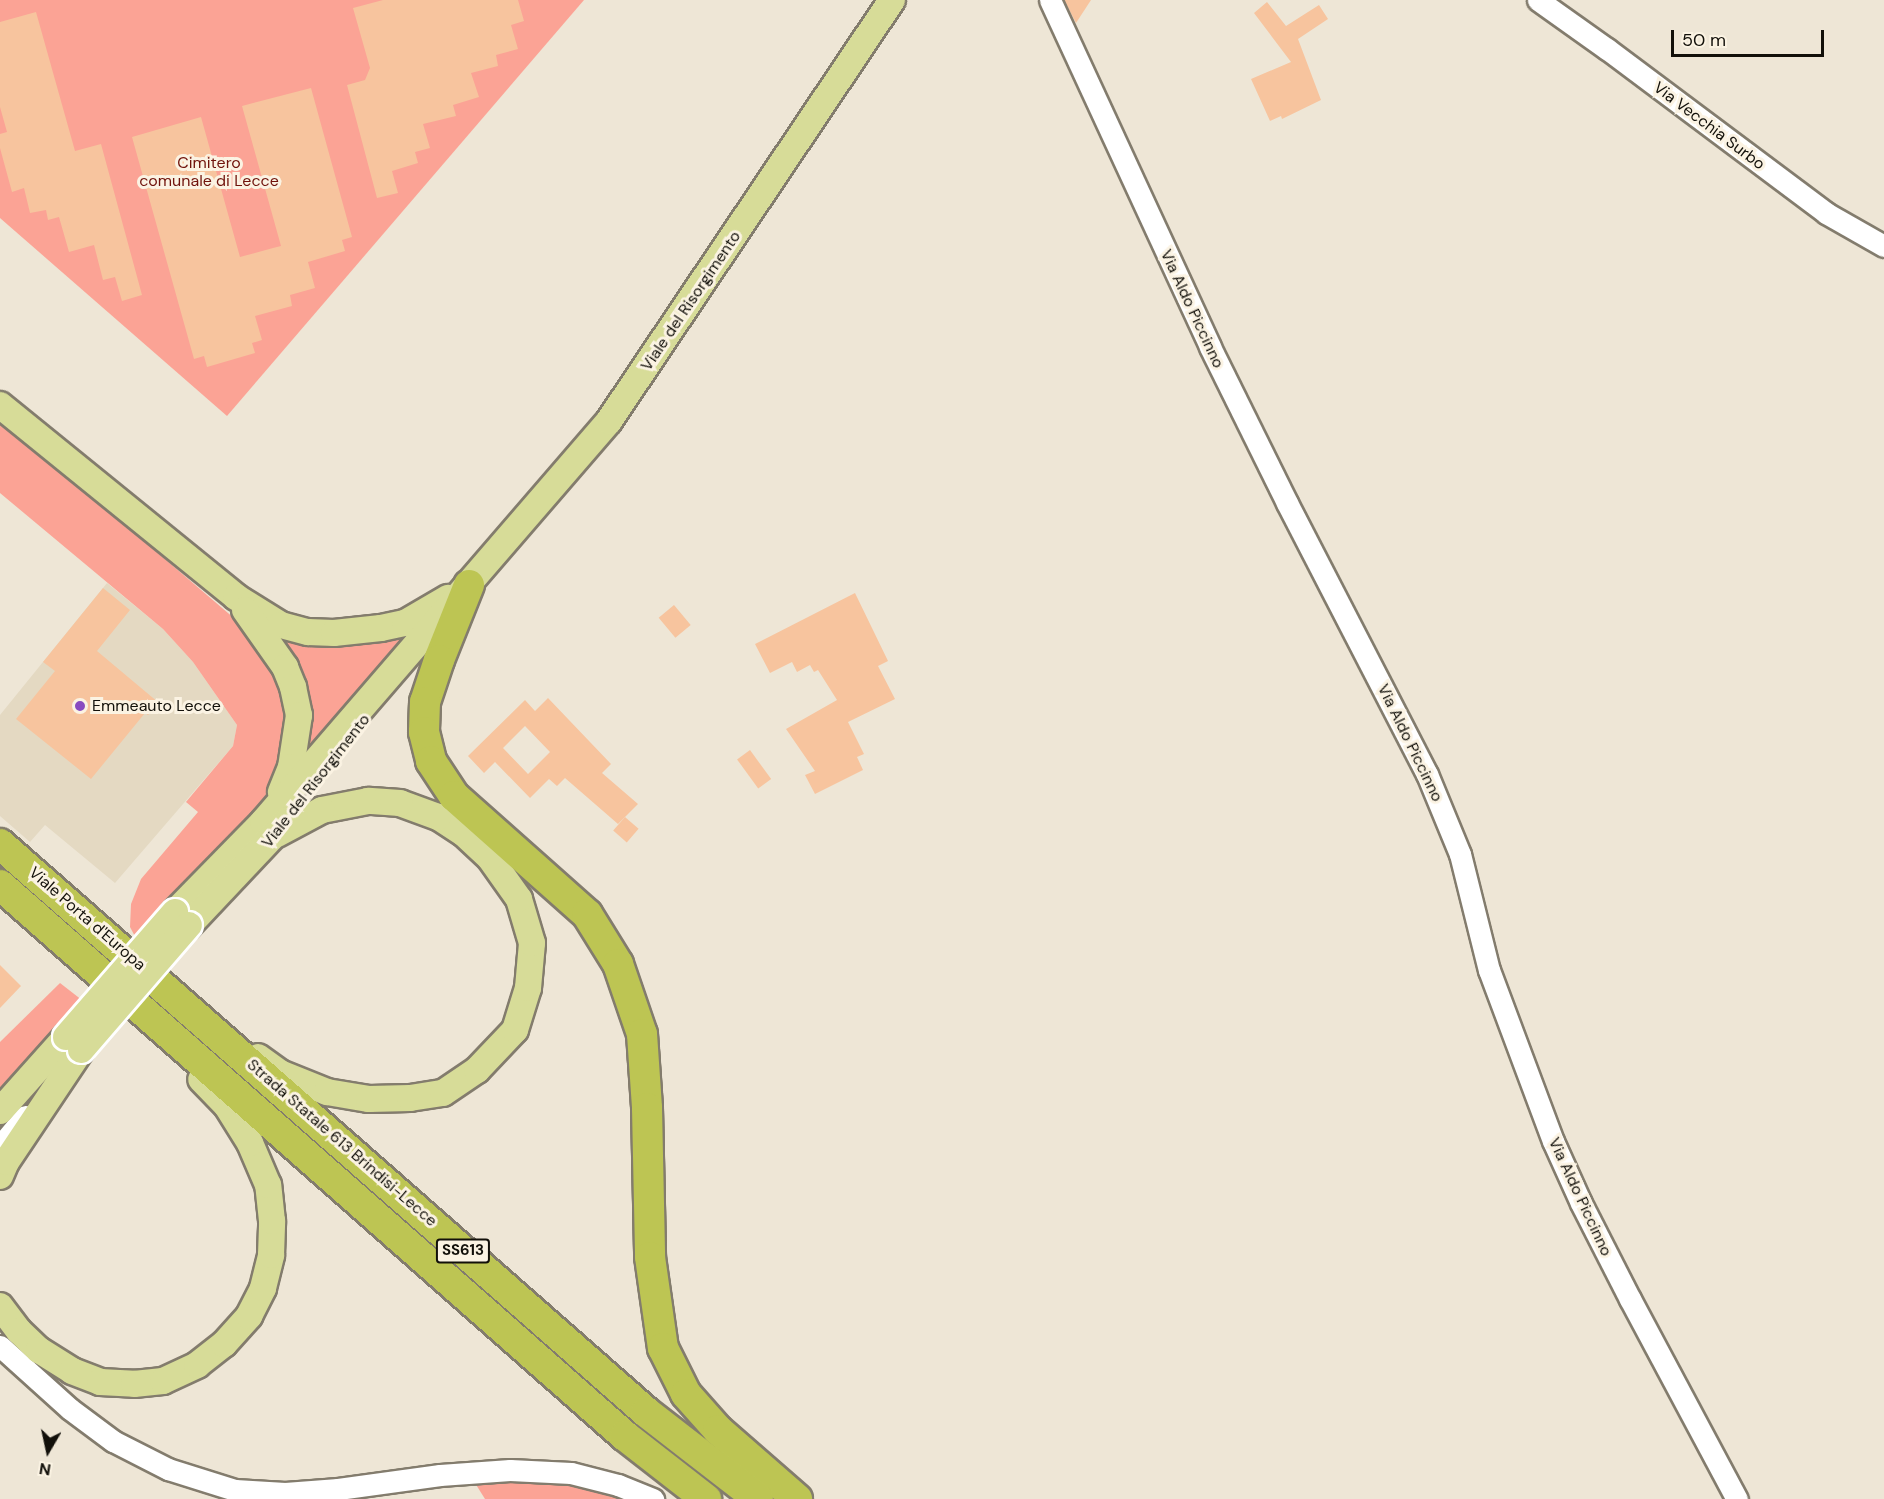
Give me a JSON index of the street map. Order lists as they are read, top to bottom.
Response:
{
  "streets": {
    "highway": ["Viale Porta d'Europa", "Strada Statale 613 Brindisi-Lecce", "SS613"],
    "main road": ["Viale del Risorgimento"],
    "street": ["Via Vecchia Surbo", "Via Aldo Piccinno"]
  },
  "crossings": [
    ["Viale Porta d'Europa", "Strada Statale 613 Brindisi-Lecce"]
  ],
  "parks": ["Cimitero comunale di Lecce"],
  "places": ["Emmeauto Lecce"],
  "scale_bar": "50 m",
  "north": "bottom"
}
